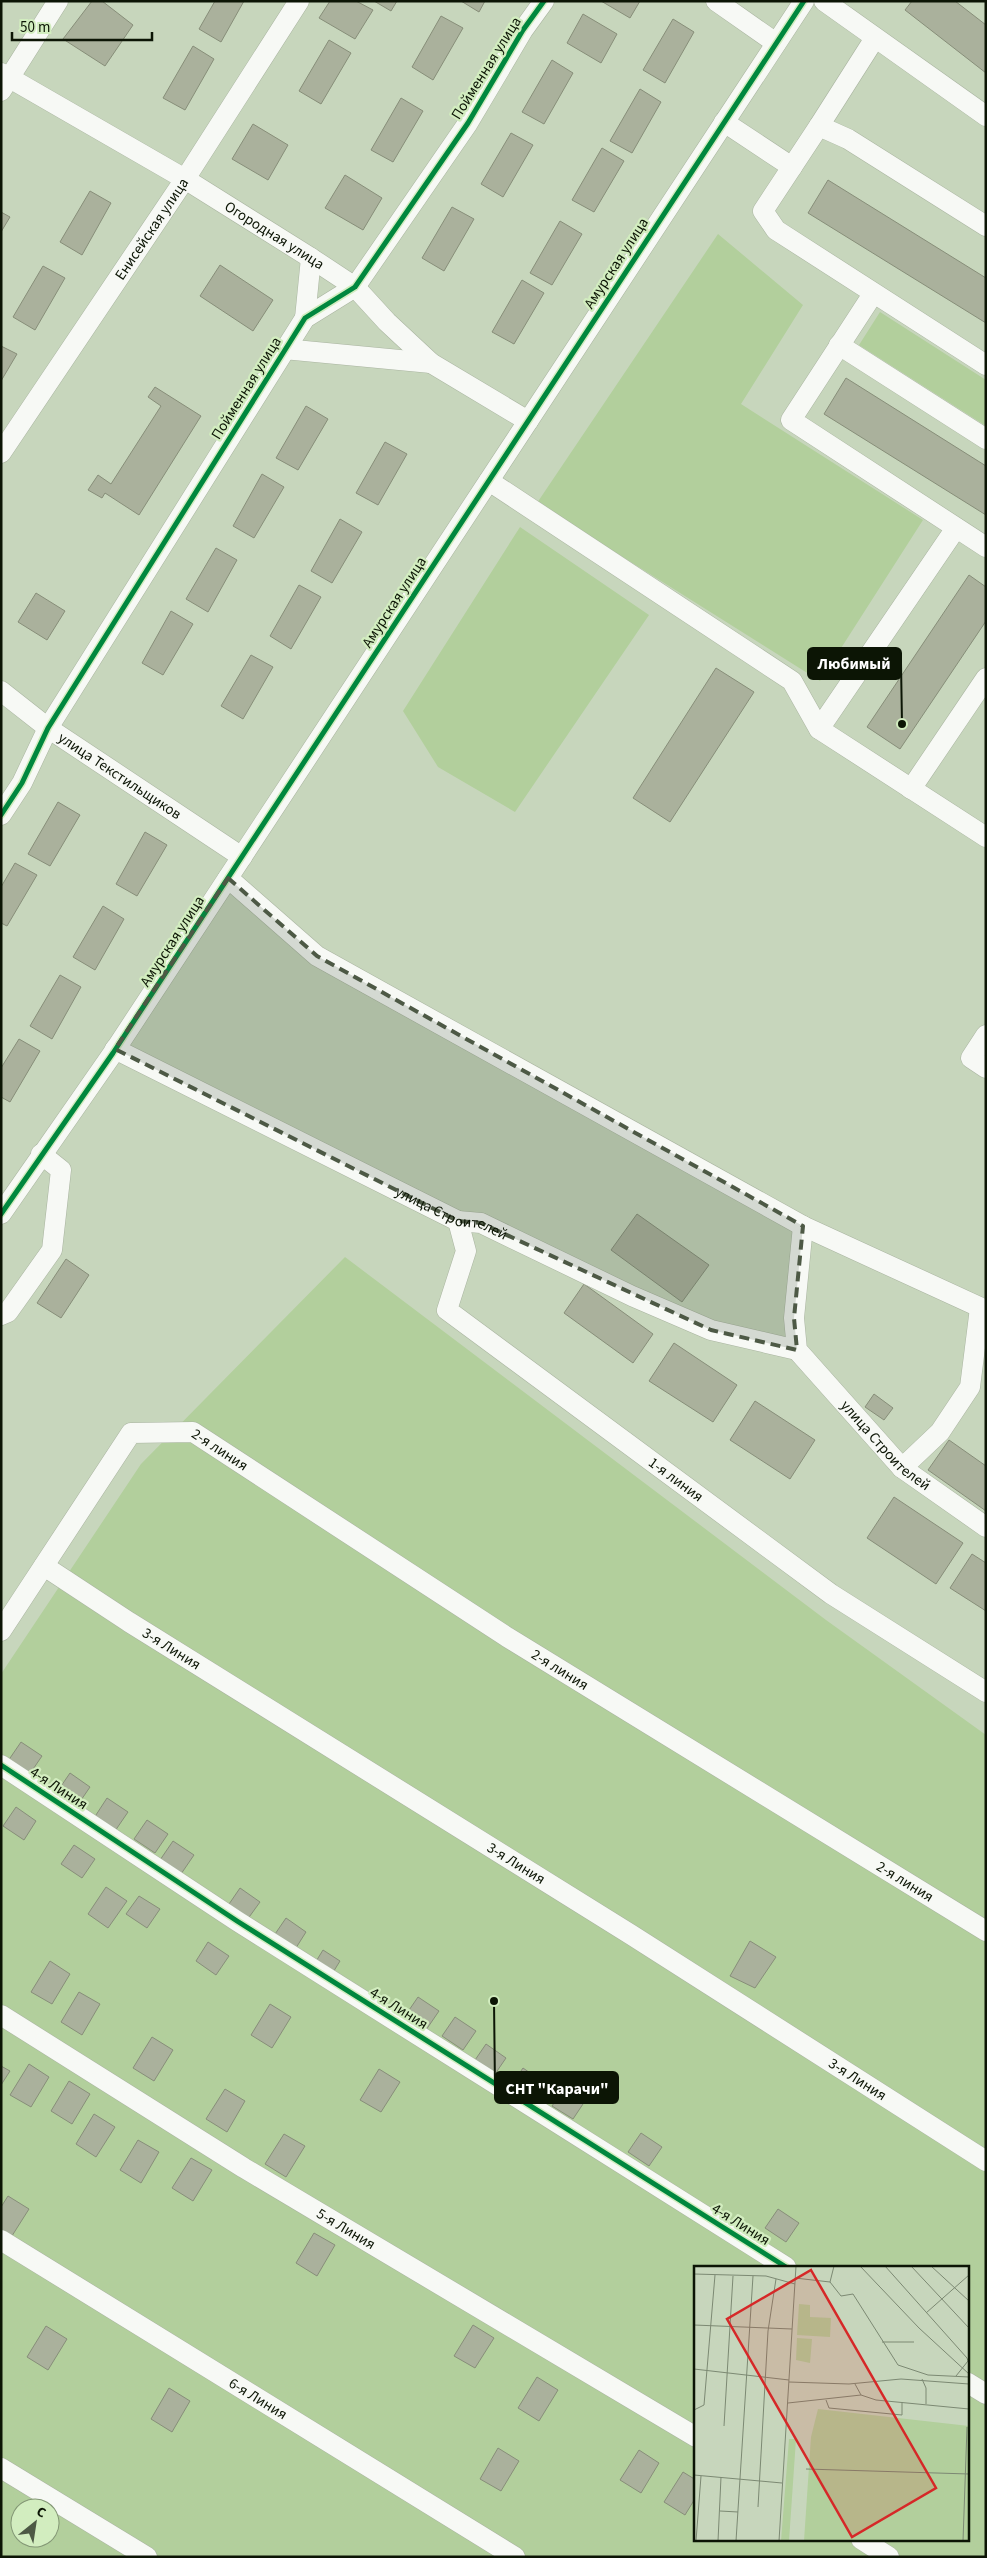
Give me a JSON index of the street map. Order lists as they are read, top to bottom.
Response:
{
  "streets": {
    "street": [
      "Пойменная улица",
      "Енисейская улица",
      "Огородная улица",
      "Амурская улица",
      "улица Текстильщиков",
      "улица Строителей",
      "2-я линия",
      "1-я линия",
      "3-я Линия",
      "4-я Линия",
      "5-я Линия",
      "6-я Линия"
    ]
  },
  "crossings": [
    ["Пойменная улица", "Огородная улица"],
    ["Пойменная улица", "улица Текстильщиков"],
    ["Енисейская улица", "Огородная улица"],
    ["Огородная улица", "Амурская улица"],
    ["Амурская улица", "улица Текстильщиков"],
    ["Амурская улица", "улица Строителей"],
    ["улица Строителей", "1-я линия"],
    ["2-я линия", "3-я Линия"]
  ],
  "places": ["Любимый", "СНТ \"Карачи\""],
  "scale_bar": "50 m",
  "north": "top right"
}
